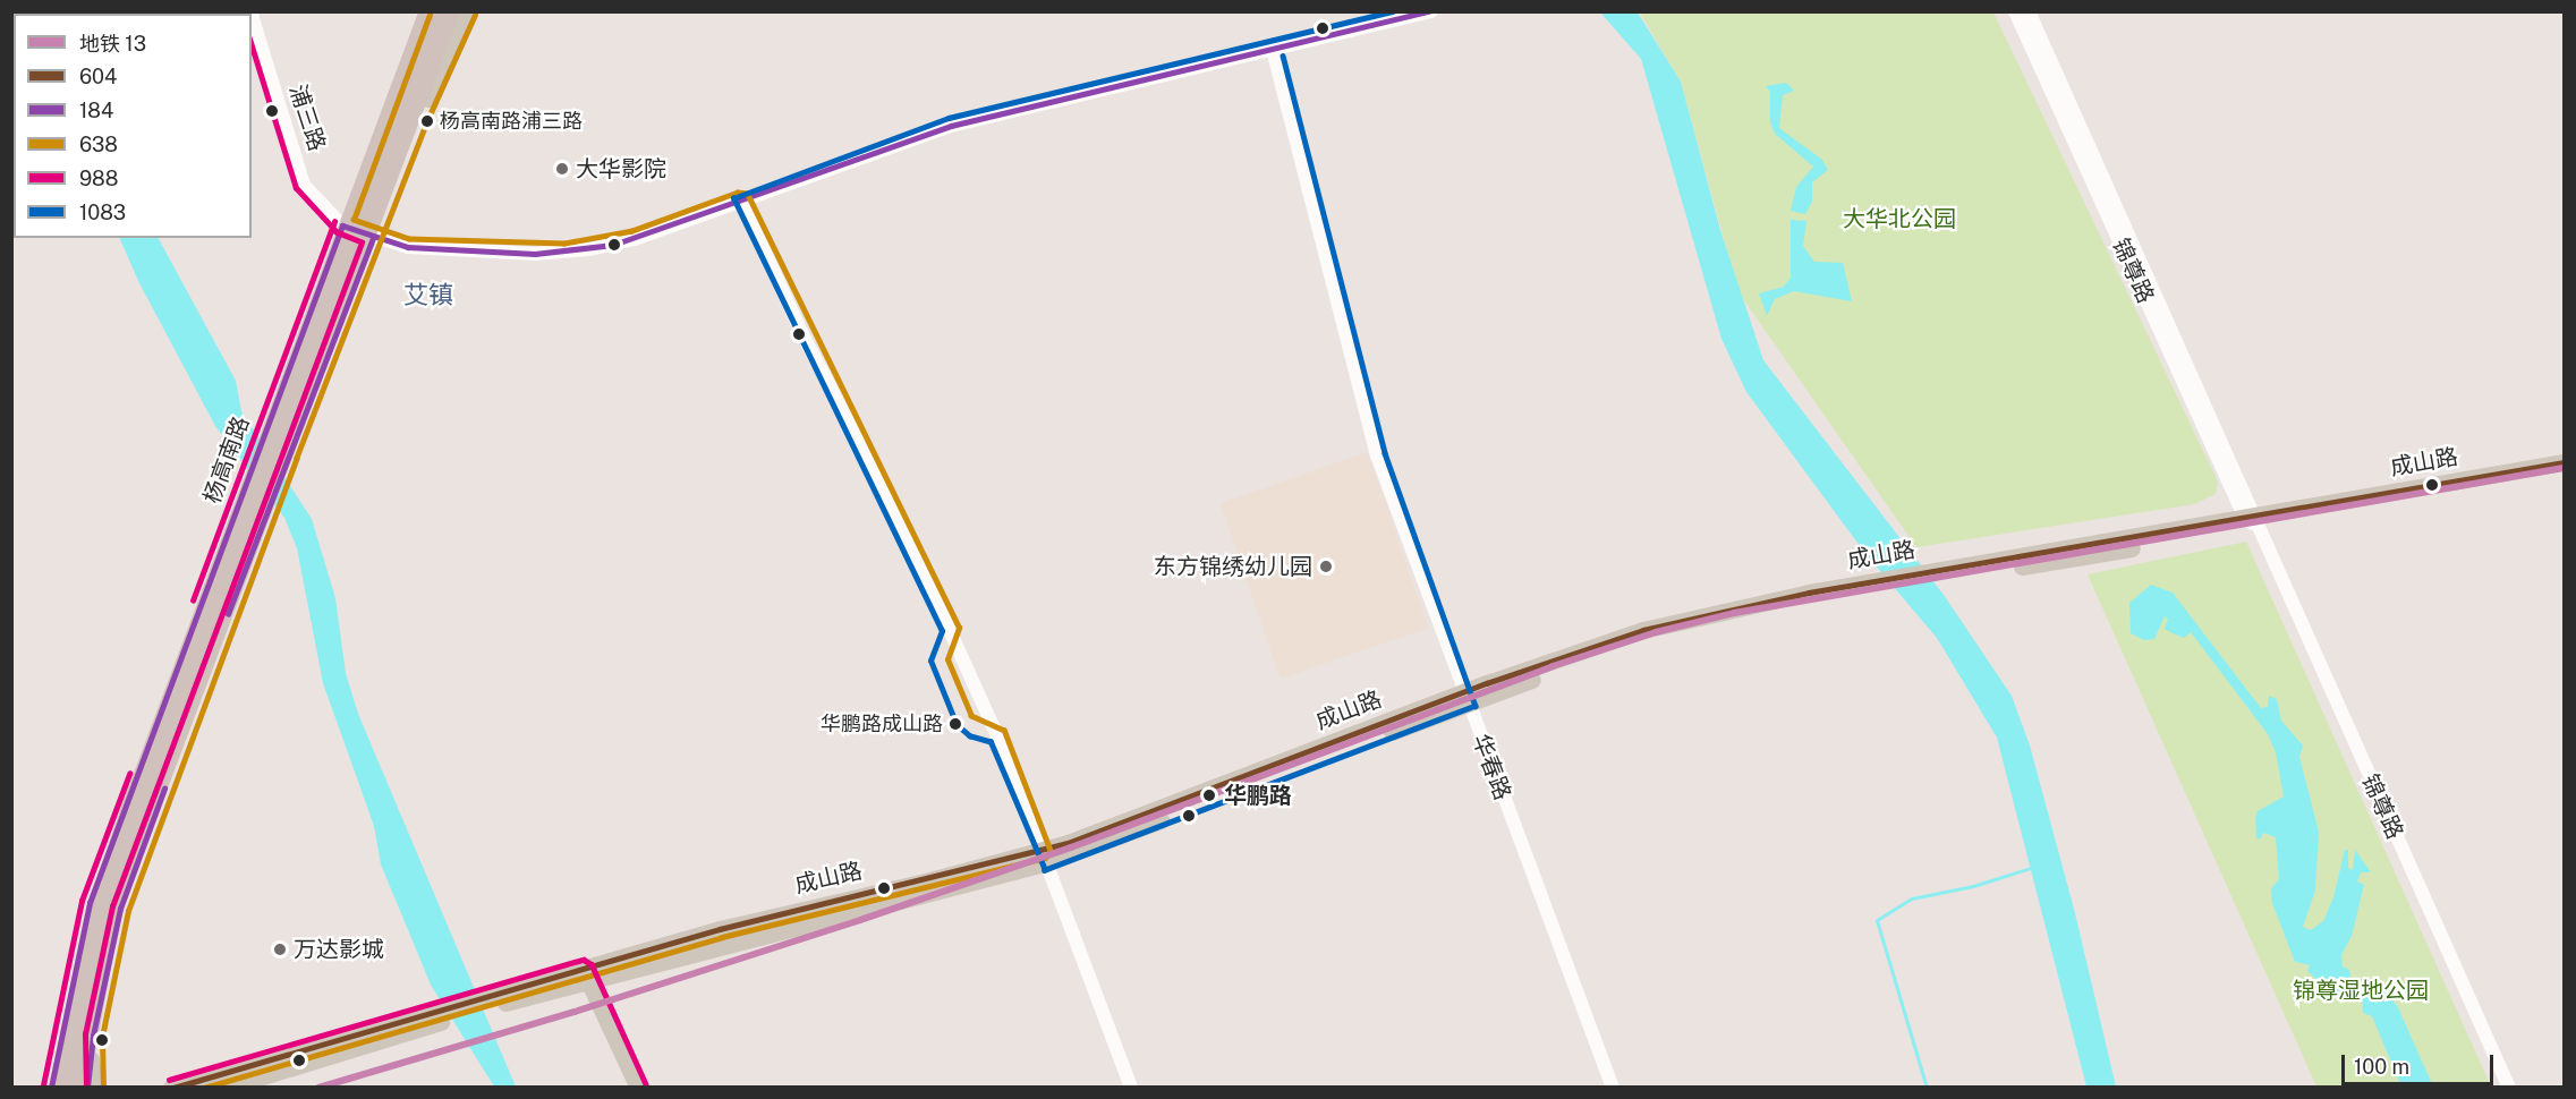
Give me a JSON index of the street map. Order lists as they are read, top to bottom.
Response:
{
  "streets": {
    "highway": ["杨高南路"],
    "main road": ["成山路"],
    "street": ["浦三路", "锦尊路", "华春路"]
  },
  "crossings": [
    ["浦三路", "杨高南路"],
    ["锦尊路", "成山路"],
    ["成山路", "华春路"]
  ],
  "districts": ["艾镇"],
  "parks": ["大华北公园", "锦尊湿地公园"],
  "places": [
    "杨高南路浦三路",
    "大华影院",
    "东方锦绣幼儿园",
    "华鹏路成山路",
    "华鹏路",
    "万达影城"
  ],
  "lines": [
    "transit line 184",
    "transit line 1083",
    "transit line 638",
    "transit line 988",
    "transit line 604",
    "metro line 13"
  ],
  "legend": [
    "地铁 13",
    "604",
    "184",
    "638",
    "988",
    "1083"
  ],
  "scale_bar": "100 m"
}
